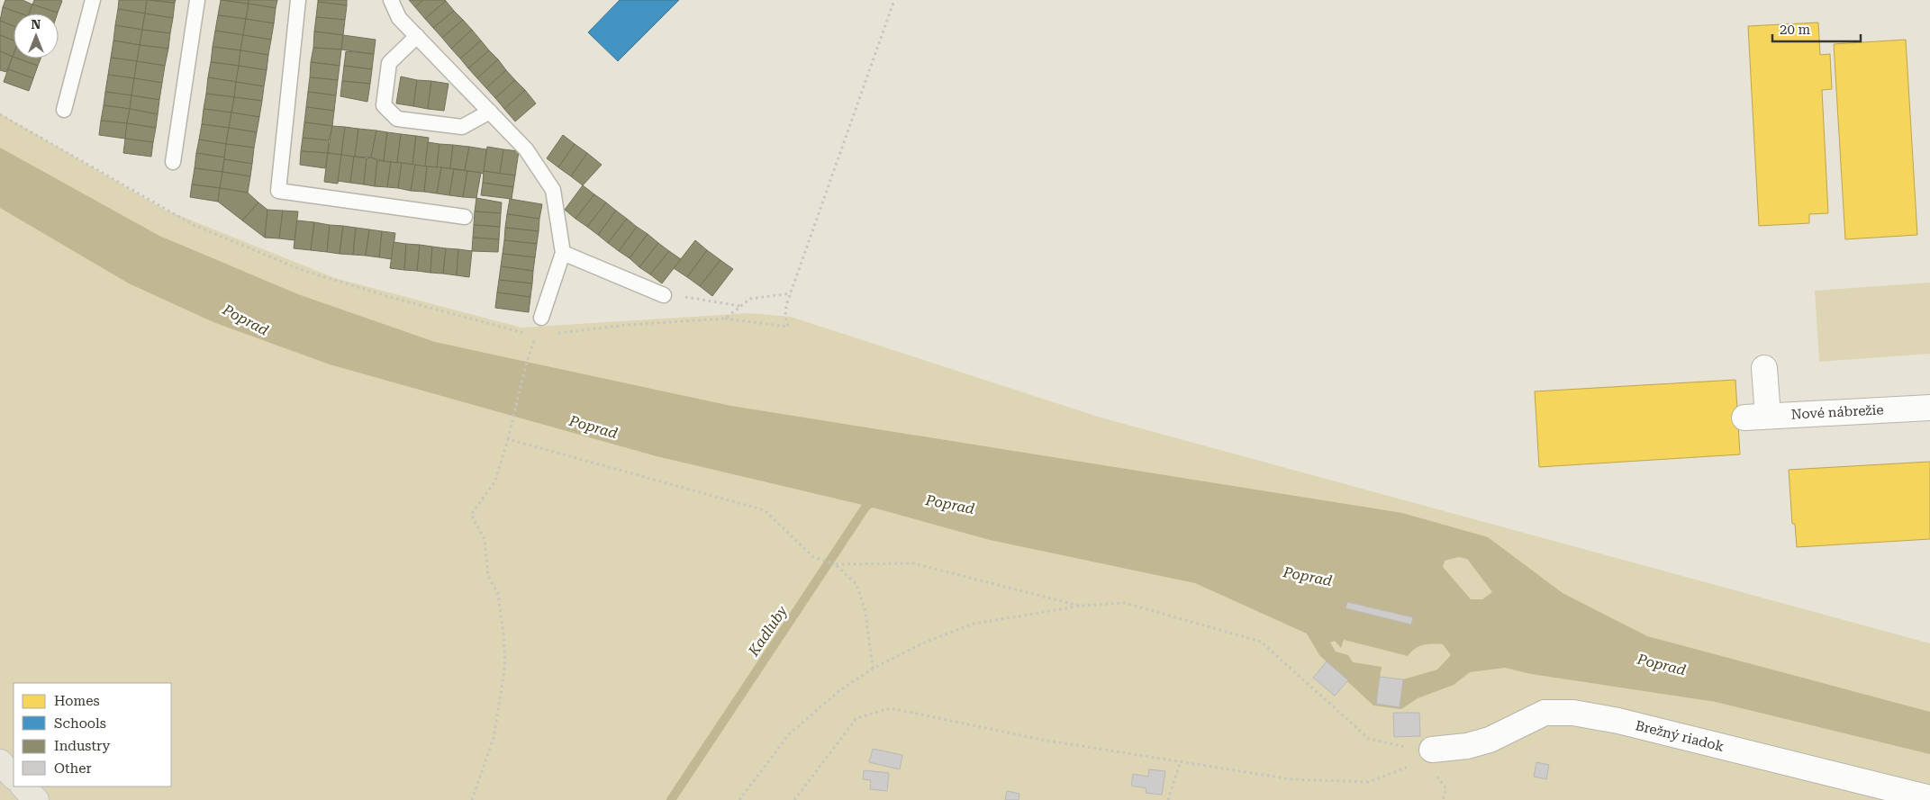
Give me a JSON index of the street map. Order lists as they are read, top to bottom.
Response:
{
  "streets": {
    "street": ["Nové nábrežie", "Brežný riadok"]
  },
  "water": ["Poprad", "Kadluby"],
  "legend": [
    "Homes",
    "Schools",
    "Industry",
    "Other"
  ],
  "scale_bar": "20 m",
  "north": "top"
}
